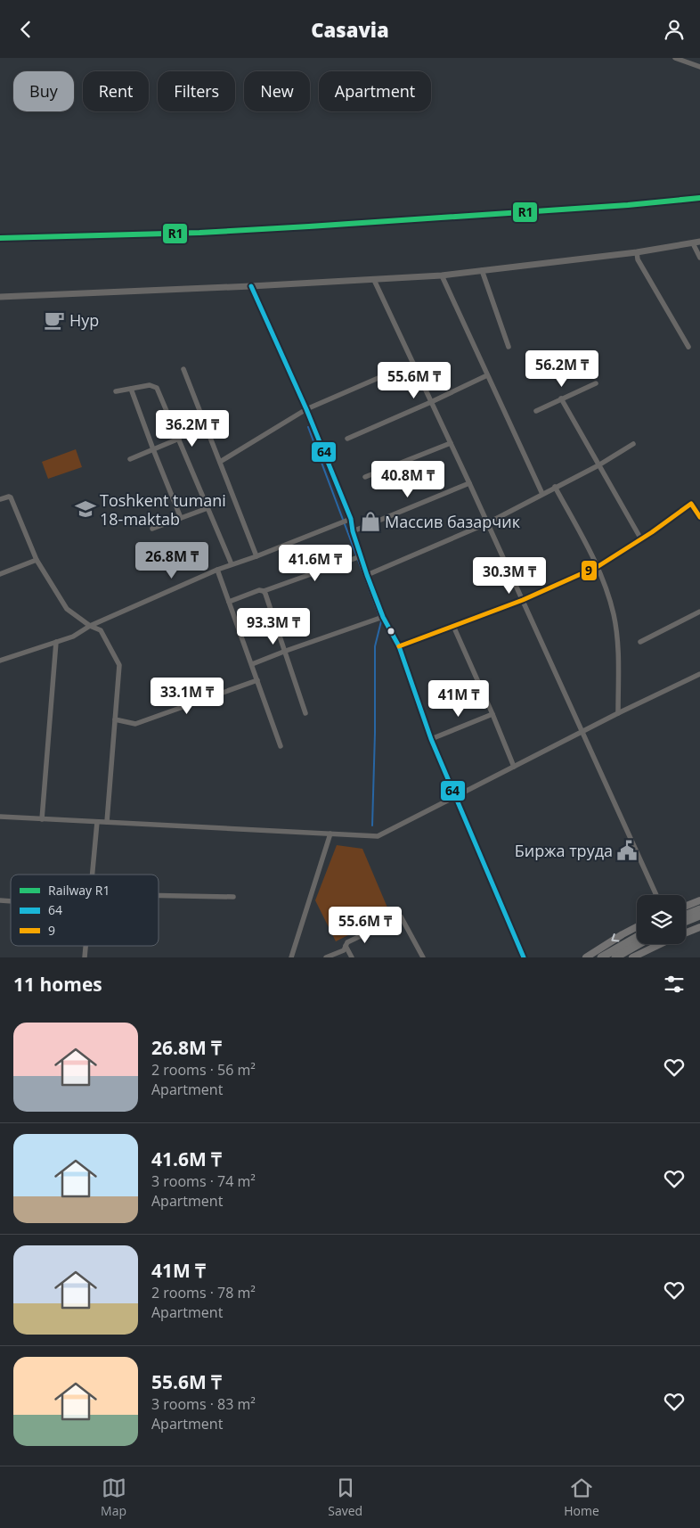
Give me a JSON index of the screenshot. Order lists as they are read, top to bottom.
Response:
{
  "places": {
    "cafe": ["Нур"],
    "school or university": ["Toshkent tumani 18-maktab"],
    "shop": ["Массив базарчик"],
    "public building": ["Биржа труда"]
  },
  "lines": ["rail line R1", "transit line 64", "transit line 9"],
  "legend": ["Railway R1", "64", "9"],
  "page": {
    "header": "Casavia",
    "chip": [
      "Buy",
      "Rent",
      "Filters",
      "New",
      "Apartment"
    ],
    "price": [
      "56.2M ₸",
      "55.6M ₸",
      "36.2M ₸",
      "40.8M ₸",
      "26.8M ₸",
      "41.6M ₸",
      "30.3M ₸",
      "93.3M ₸",
      "33.1M ₸",
      "41M ₸",
      "55.6M ₸"
    ],
    "heading": "11 homes",
    "list": [
      {
        "name": "26.8M ₸",
        "note": "2 rooms · 56 m² · Apartment"
      },
      {
        "name": "41.6M ₸",
        "note": "3 rooms · 74 m² · Apartment"
      },
      {
        "name": "41M ₸",
        "note": "2 rooms · 78 m² · Apartment"
      },
      {
        "name": "55.6M ₸",
        "note": "3 rooms · 83 m² · Apartment"
      }
    ],
    "tabs": ["Map", "Saved", "Home"]
  }
}
